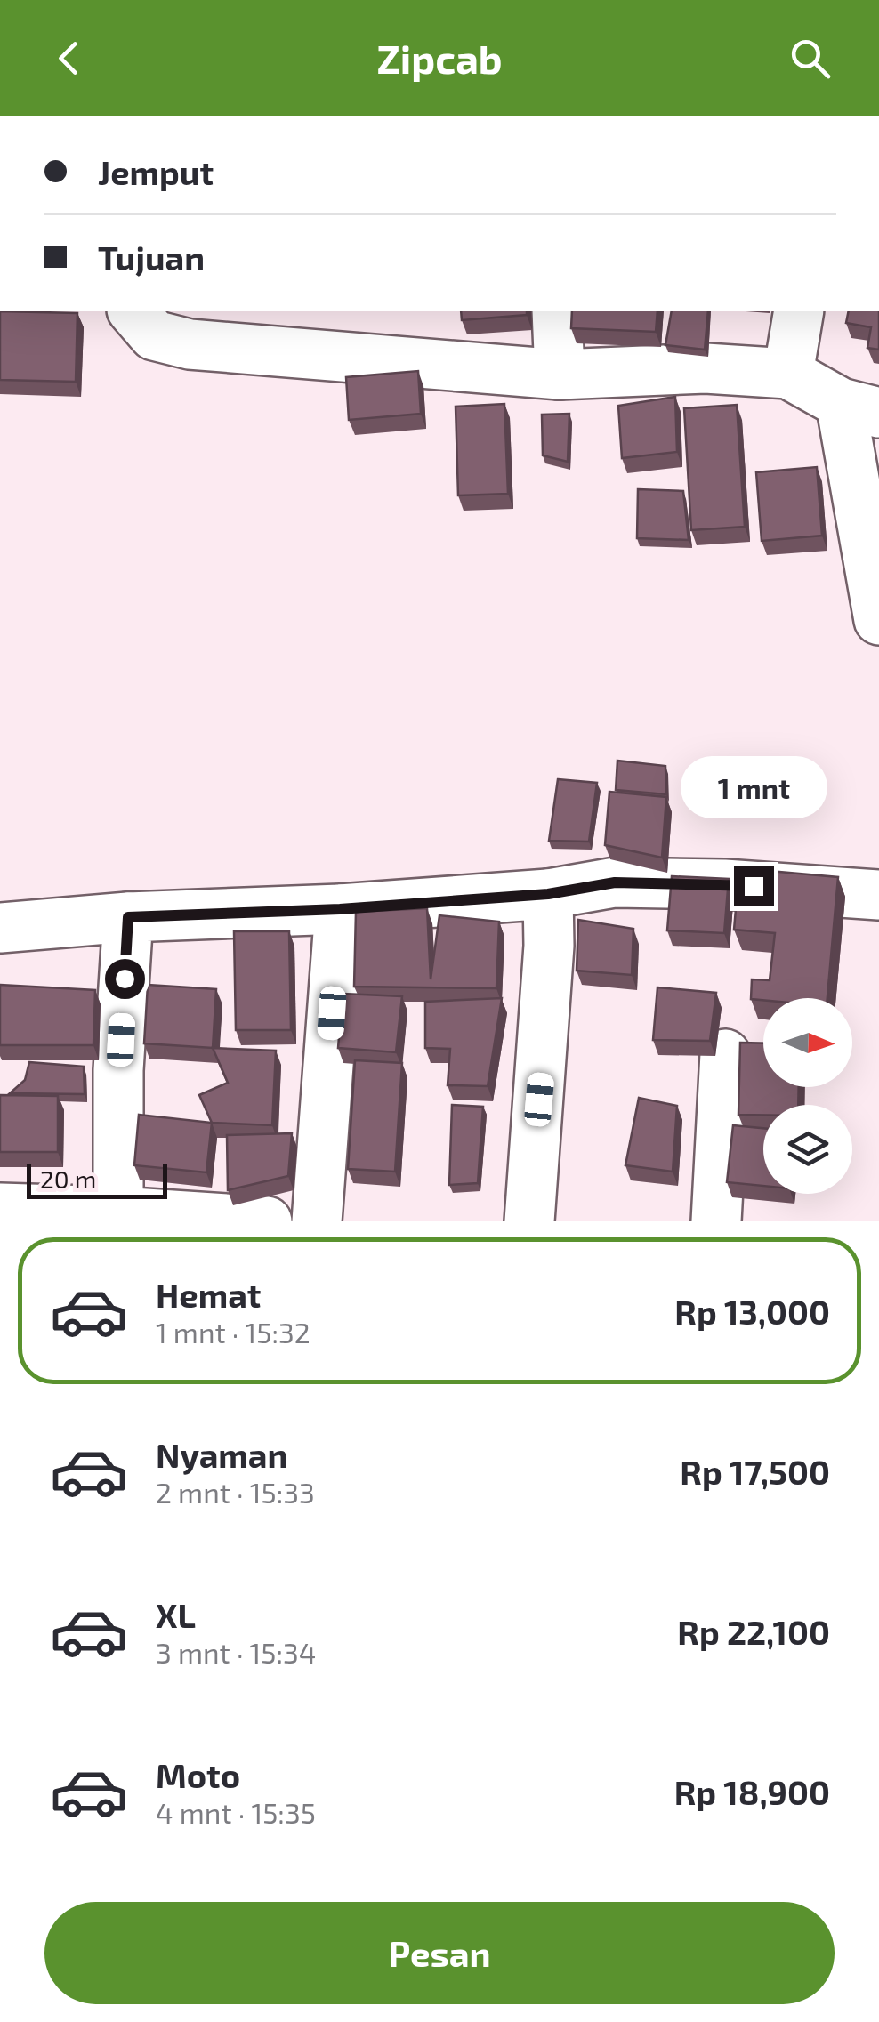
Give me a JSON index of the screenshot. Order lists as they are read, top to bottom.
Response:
{
  "scale_bar": "20 m",
  "north": "right",
  "page": {
    "header": "Zipcab",
    "banner": ["Jemput", "Tujuan"],
    "bubble": "1 mnt",
    "scale": "20 m",
    "list": [
      {
        "name": "Hemat",
        "note": "1 mnt · 15:32",
        "value": "Rp 13,000"
      },
      {
        "name": "Nyaman",
        "note": "2 mnt · 15:33",
        "value": "Rp 17,500"
      },
      {
        "name": "XL",
        "note": "3 mnt · 15:34",
        "value": "Rp 22,100"
      },
      {
        "name": "Moto",
        "note": "4 mnt · 15:35",
        "value": "Rp 18,900"
      }
    ],
    "buttons": "Pesan"
  }
}
